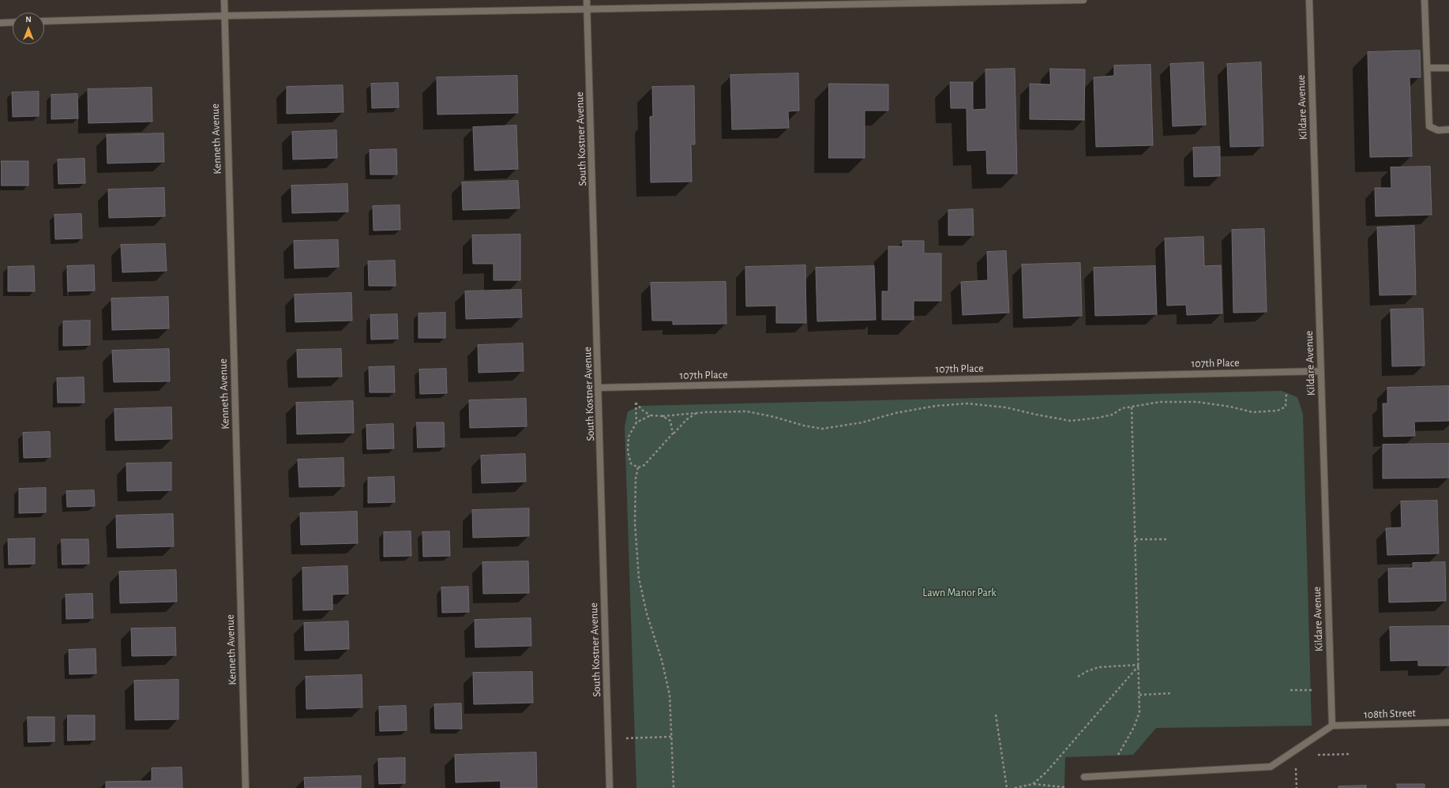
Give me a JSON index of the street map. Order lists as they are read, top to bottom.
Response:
{
  "streets": {
    "street": [
      "Kildare Avenue",
      "Kenneth Avenue",
      "South Kostner Avenue",
      "107th Place",
      "108th Street"
    ]
  },
  "crossings": [
    ["Kildare Avenue", "107th Place"],
    ["Kildare Avenue", "108th Street"],
    ["South Kostner Avenue", "107th Place"]
  ],
  "parks": ["Lawn Manor Park"],
  "north": "top"
}
